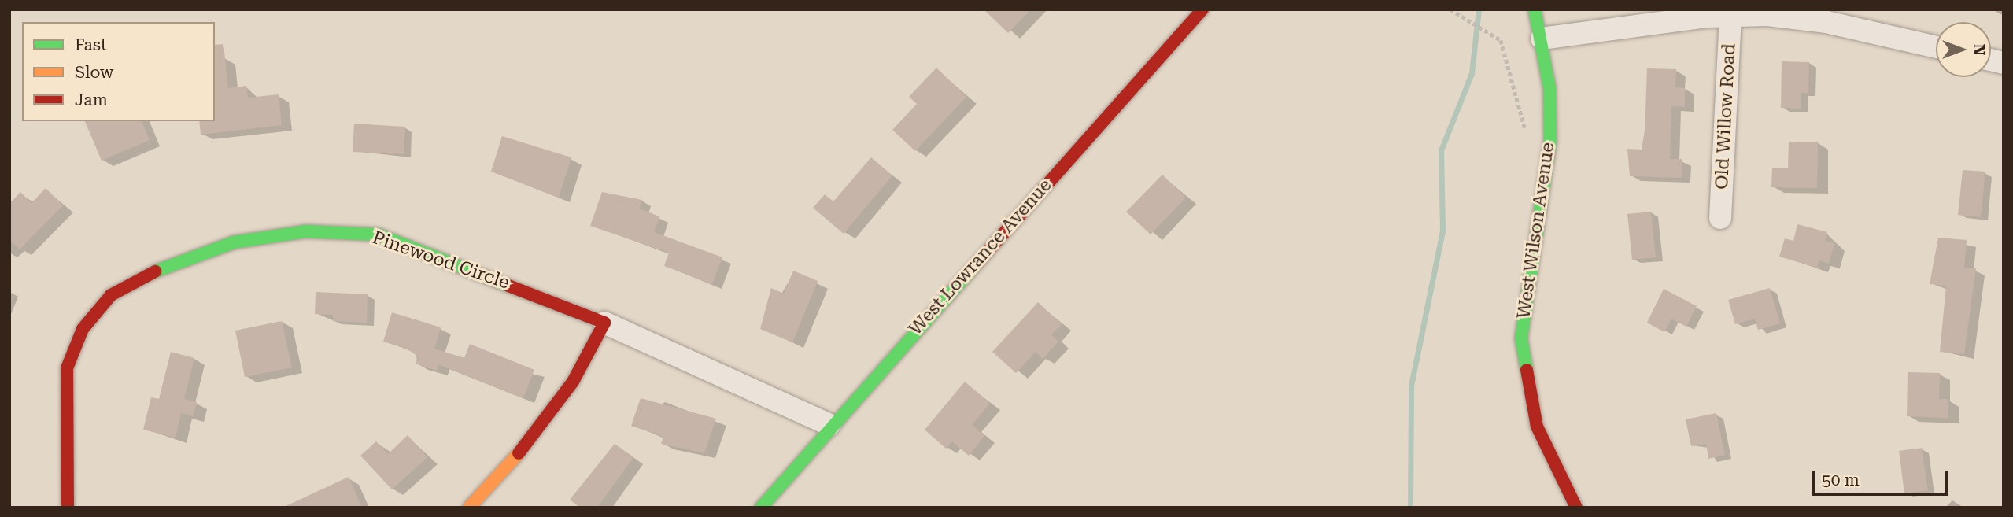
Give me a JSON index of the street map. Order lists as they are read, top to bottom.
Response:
{
  "streets": {
    "street": [
      "Old Willow Road",
      "West Wilson Avenue",
      "West Lowrance Avenue",
      "Pinewood Circle"
    ]
  },
  "crossings": [
    ["West Lowrance Avenue", "Pinewood Circle"]
  ],
  "legend": ["Fast", "Slow", "Jam"],
  "scale_bar": "50 m",
  "north": "right"
}
